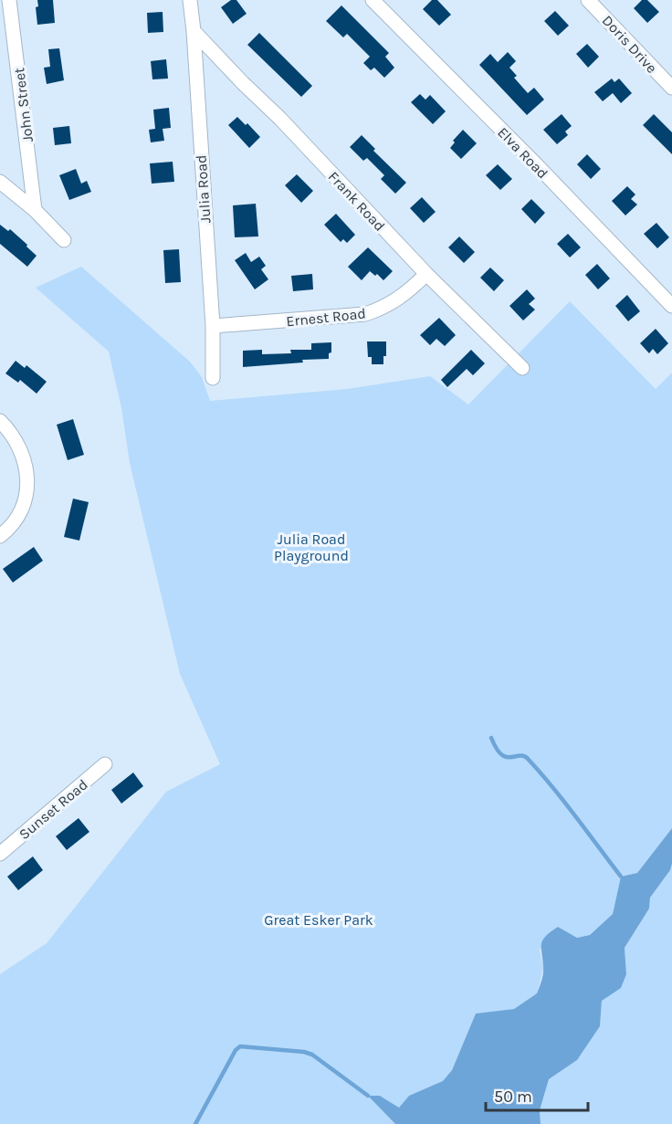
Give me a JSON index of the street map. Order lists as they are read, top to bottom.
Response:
{
  "streets": {
    "street": [
      "Doris Drive",
      "John Street",
      "Elva Road",
      "Julia Road",
      "Frank Road",
      "Ernest Road",
      "Sunset Road"
    ]
  },
  "crossings": [
    ["Julia Road", "Frank Road"],
    ["Julia Road", "Ernest Road"],
    ["Frank Road", "Ernest Road"]
  ],
  "parks": ["Julia Road Playground", "Great Esker Park"],
  "scale_bar": "50 m"
}
